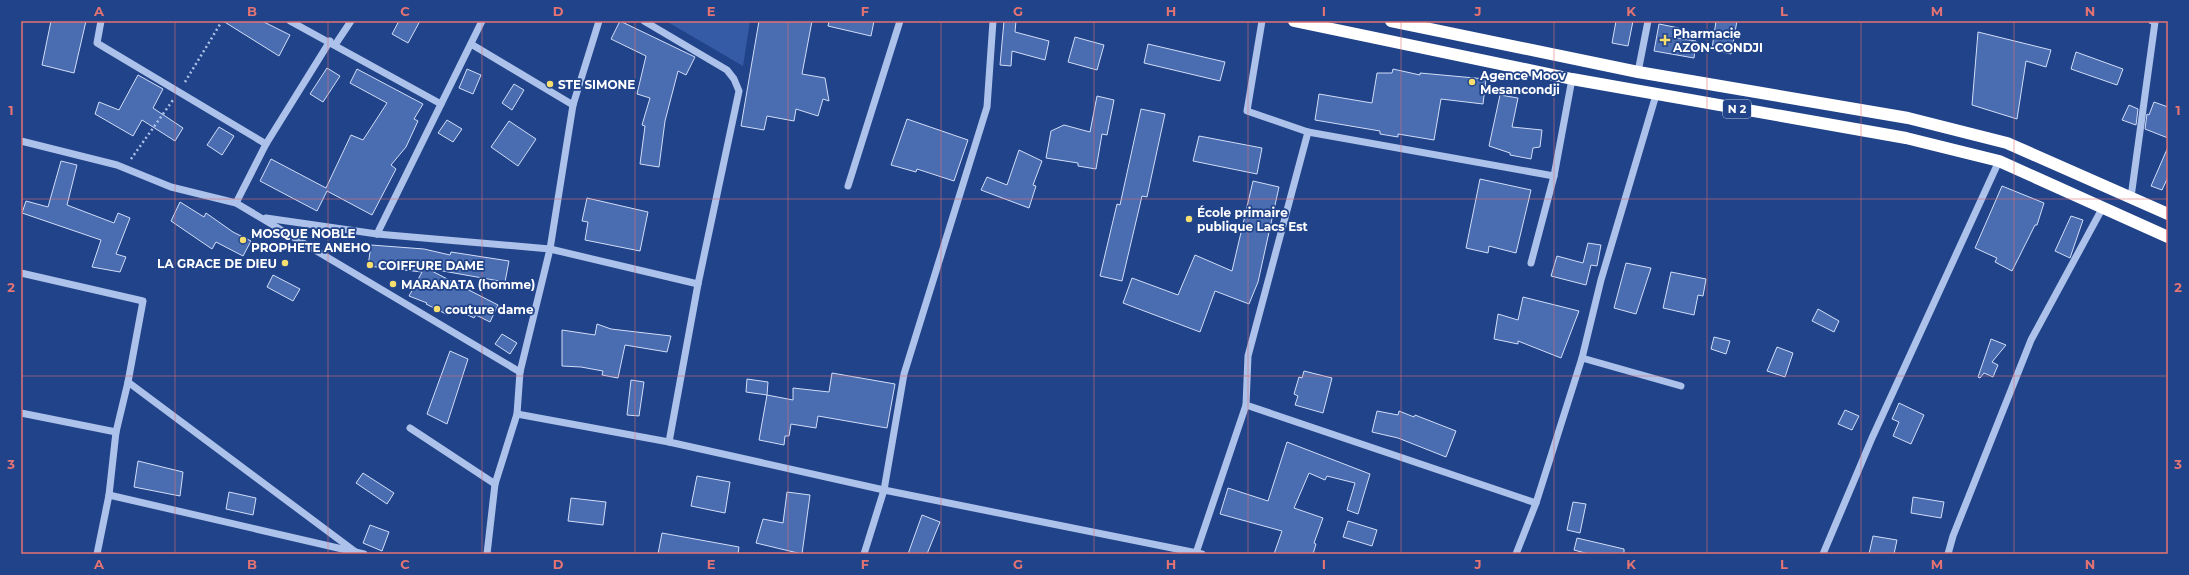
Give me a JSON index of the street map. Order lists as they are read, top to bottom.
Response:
{
  "streets": {
    "highway": ["N 2"]
  },
  "places": {
    "health": ["Pharmacie AZON-CONDJI"],
    "other": [
      "Agence Moov Mesancondji",
      "STE SIMONE",
      "École primaire publique Lacs Est",
      "MOSQUE NOBLE PROPHETE ANEHO",
      "LA GRACE DE DIEU",
      "COIFFURE DAME",
      "MARANATA (homme)",
      "couture dame"
    ]
  },
  "grid": {
    "columns": [
      "A",
      "B",
      "C",
      "D",
      "E",
      "F",
      "G",
      "H",
      "I",
      "J",
      "K",
      "L",
      "M",
      "N"
    ],
    "rows": ["1", "2", "3"]
  }
}
